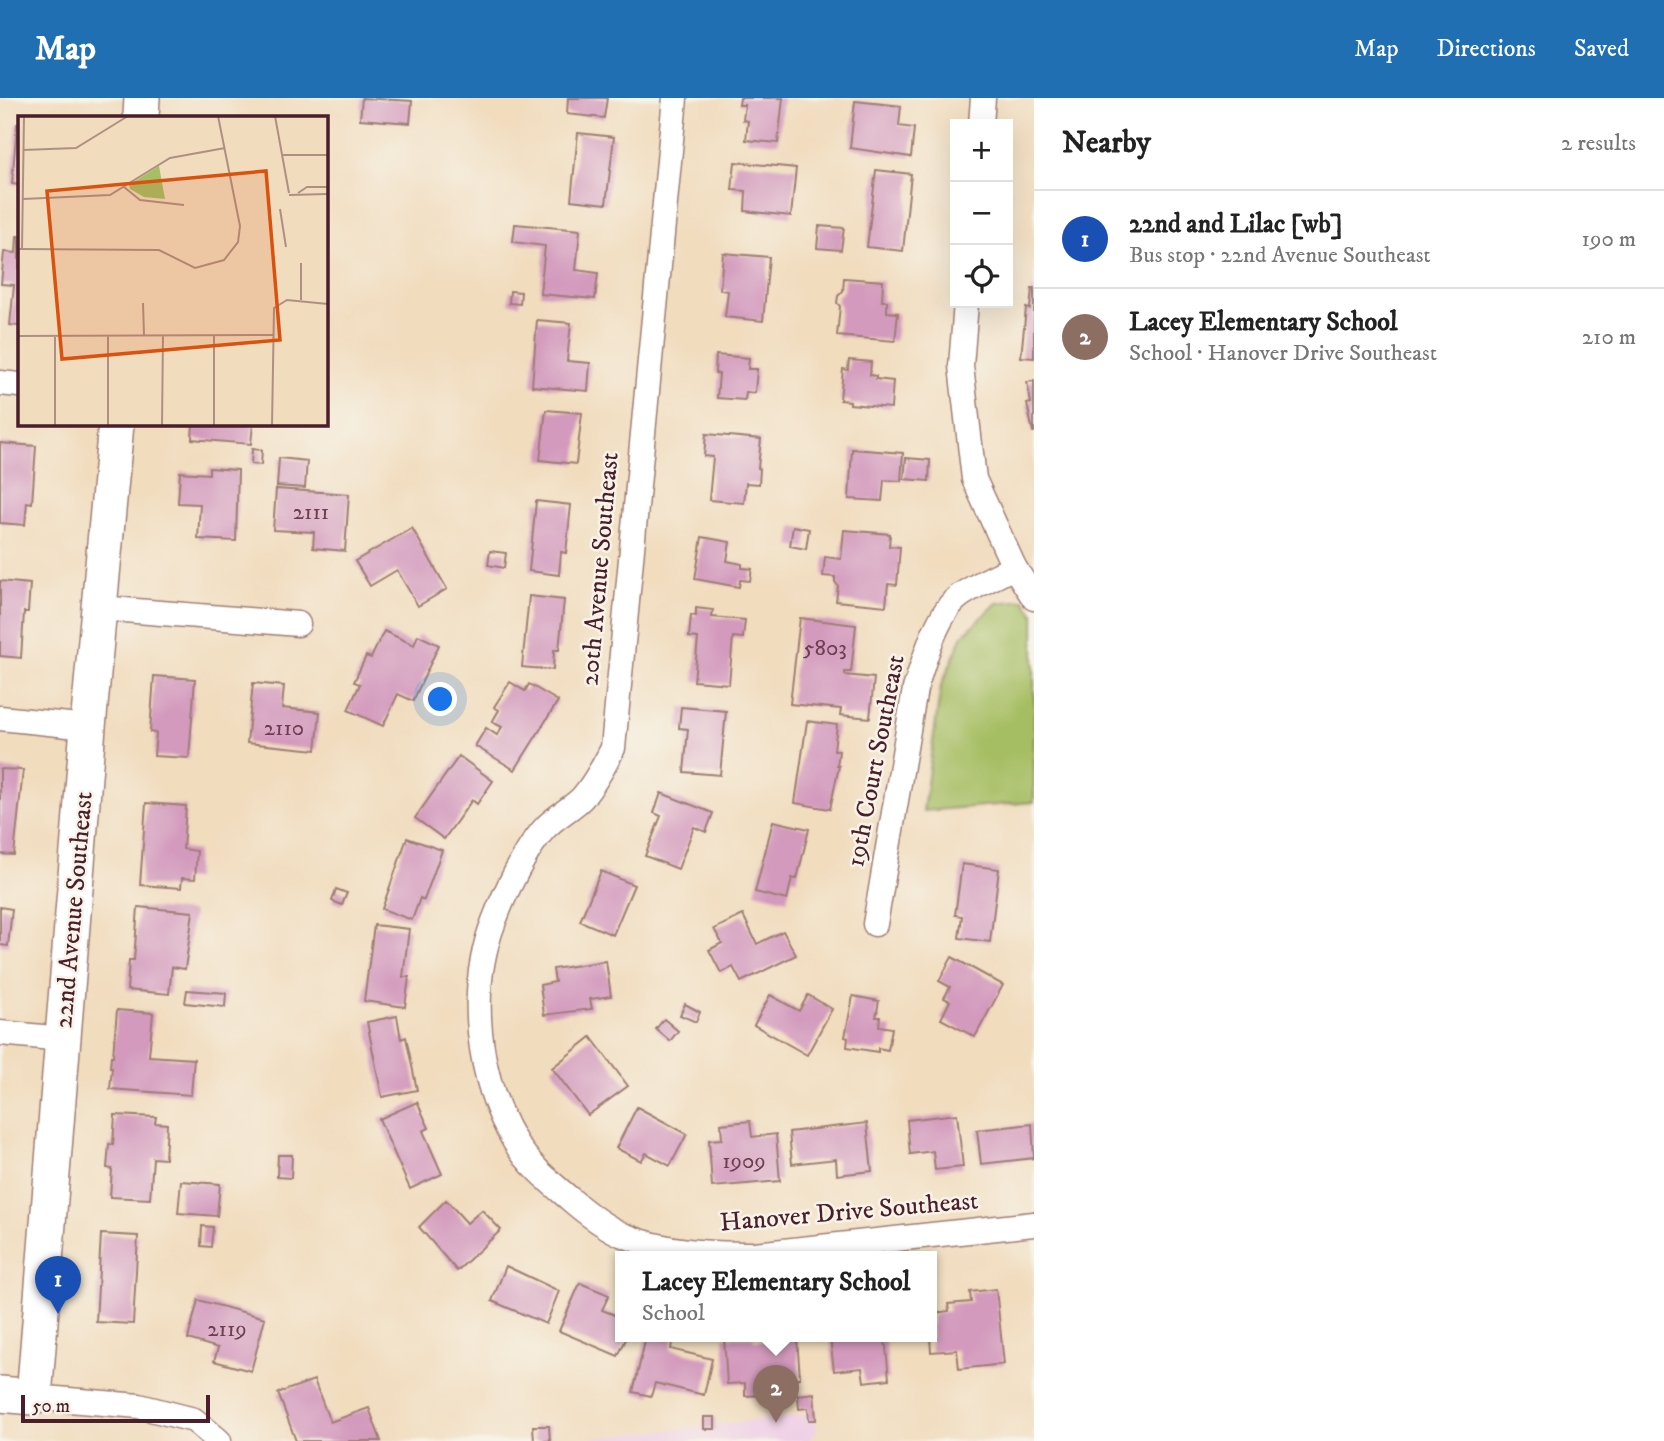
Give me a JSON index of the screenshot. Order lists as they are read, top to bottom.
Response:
{
  "streets": {
    "street": [
      "20th Avenue Southeast",
      "19th Court Southeast",
      "22nd Avenue Southeast",
      "Hanover Drive Southeast"
    ]
  },
  "crossings": [
    ["20th Avenue Southeast", "Hanover Drive Southeast"]
  ],
  "house_numbers": [
    "2111",
    "5803",
    "2110",
    "1909",
    "2119"
  ],
  "scale_bar": "50 m",
  "page": {
    "header": "Map",
    "nav": ["Map", "Directions", "Saved"],
    "heading": ["Nearby", "2 results"],
    "map_buttons": ["+", "−"],
    "list": [
      {
        "mark": "1",
        "name": "22nd and Lilac [wb]",
        "note": "Bus stop · 22nd Avenue Southeast",
        "value": "190 m"
      },
      {
        "mark": "2",
        "name": "Lacey Elementary School",
        "note": "School · Hanover Drive Southeast",
        "value": "210 m"
      }
    ],
    "popup": ["Lacey Elementary School", "School"],
    "pins": ["1", "2"],
    "scale": "50 m"
  }
}
